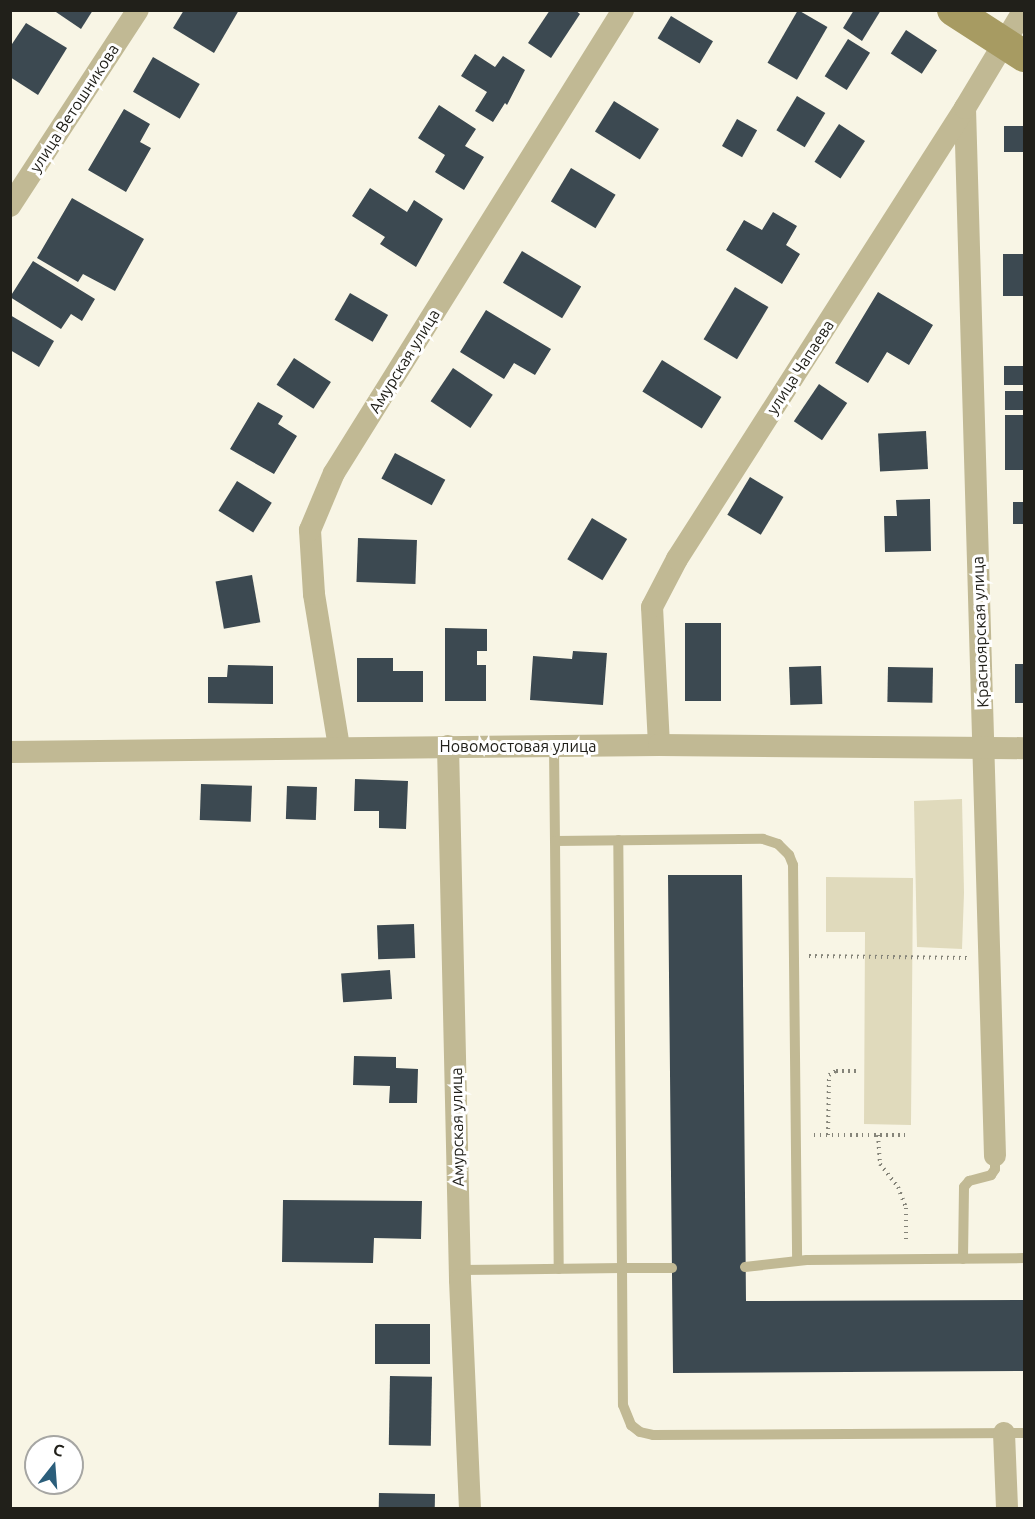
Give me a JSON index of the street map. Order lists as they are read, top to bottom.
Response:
{
  "streets": {
    "street": [
      "улица Ветошникова",
      "Амурская улица",
      "улица Чапаева",
      "Красноярская улица",
      "Новомостовая улица"
    ]
  },
  "crossings": [
    ["Амурская улица", "Новомостовая улица"],
    ["улица Чапаева", "Красноярская улица"],
    ["улица Чапаева", "Новомостовая улица"],
    ["Красноярская улица", "Новомостовая улица"]
  ],
  "north": "top"
}
